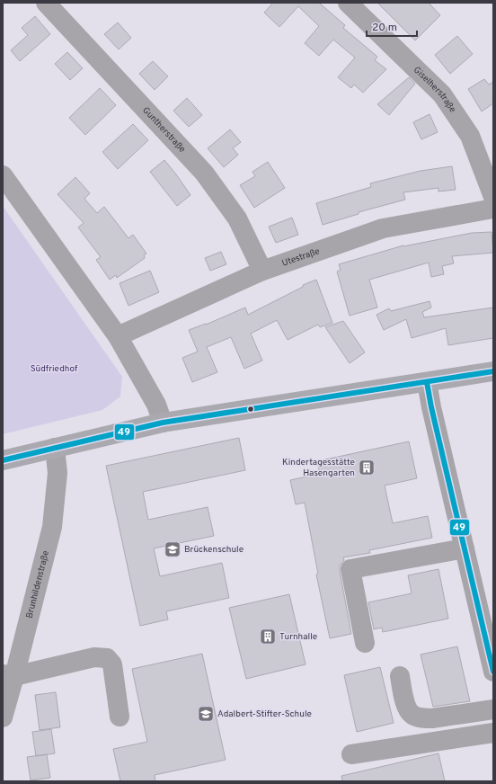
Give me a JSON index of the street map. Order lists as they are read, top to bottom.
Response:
{
  "streets": {
    "street": [
      "Giselherstraße",
      "Guntherstraße",
      "Utestraße",
      "Brunhildenstraße"
    ]
  },
  "crossings": [
    ["Guntherstraße", "Utestraße"]
  ],
  "parks": ["Südfriedhof"],
  "places": {
    "building": ["Kindertagesstätte Hasengarten", "Turnhalle"],
    "school or university": ["Brückenschule", "Adalbert-Stifter-Schule"]
  },
  "lines": ["transit line 49"],
  "scale_bar": "20 m"
}
